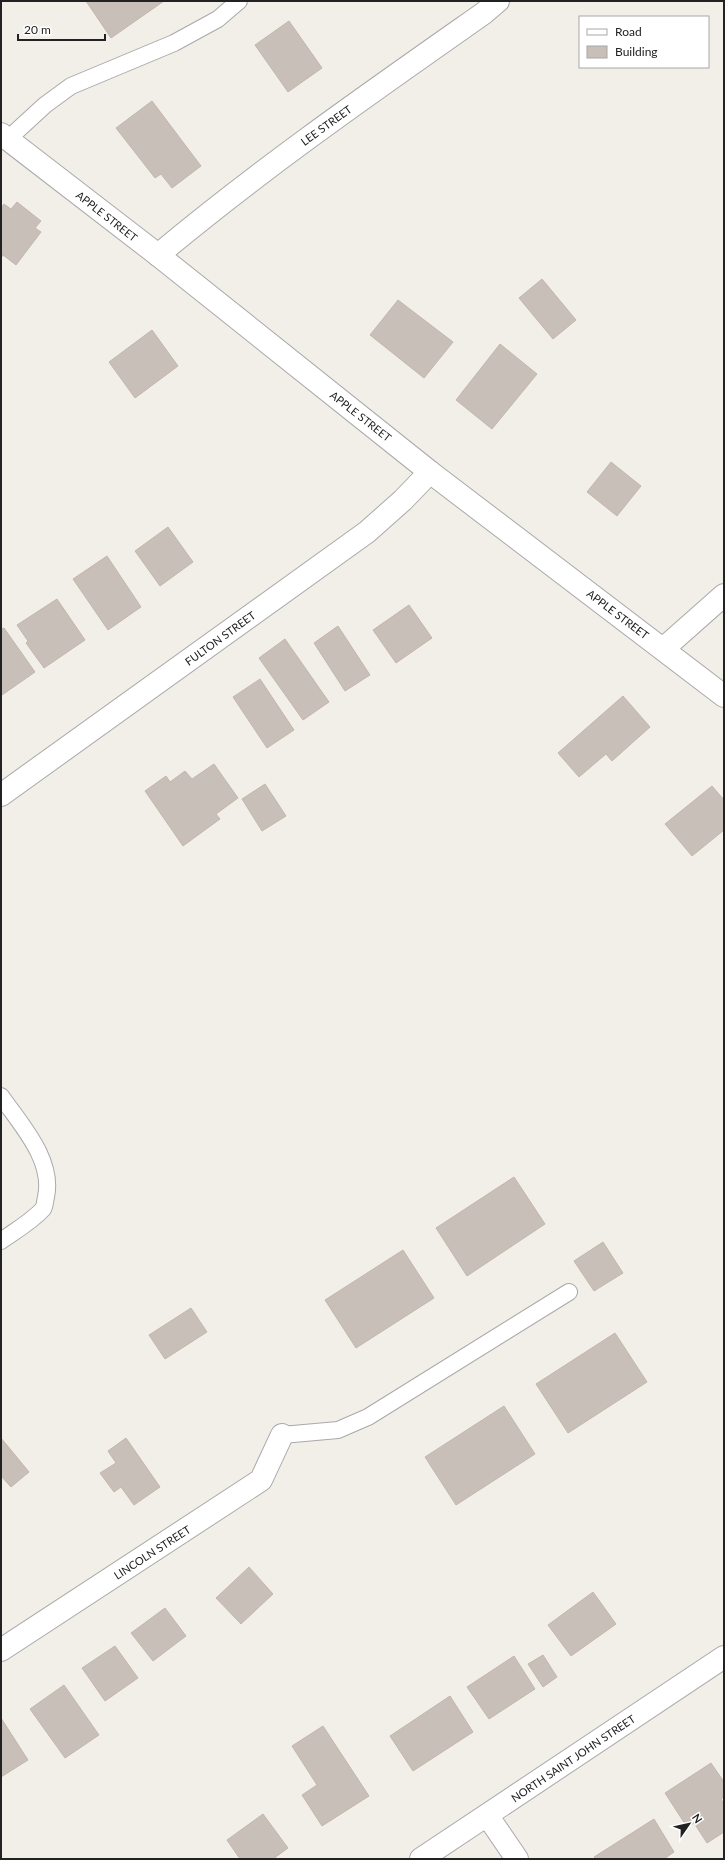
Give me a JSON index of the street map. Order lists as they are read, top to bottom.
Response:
{
  "streets": {
    "street": [
      "LEE STREET",
      "APPLE STREET",
      "FULTON STREET",
      "LINCOLN STREET",
      "NORTH SAINT JOHN STREET"
    ]
  },
  "crossings": [
    ["LEE STREET", "APPLE STREET"],
    ["APPLE STREET", "FULTON STREET"]
  ],
  "legend": ["Road", "Building"],
  "scale_bar": "20 m",
  "north": "top right"
}
